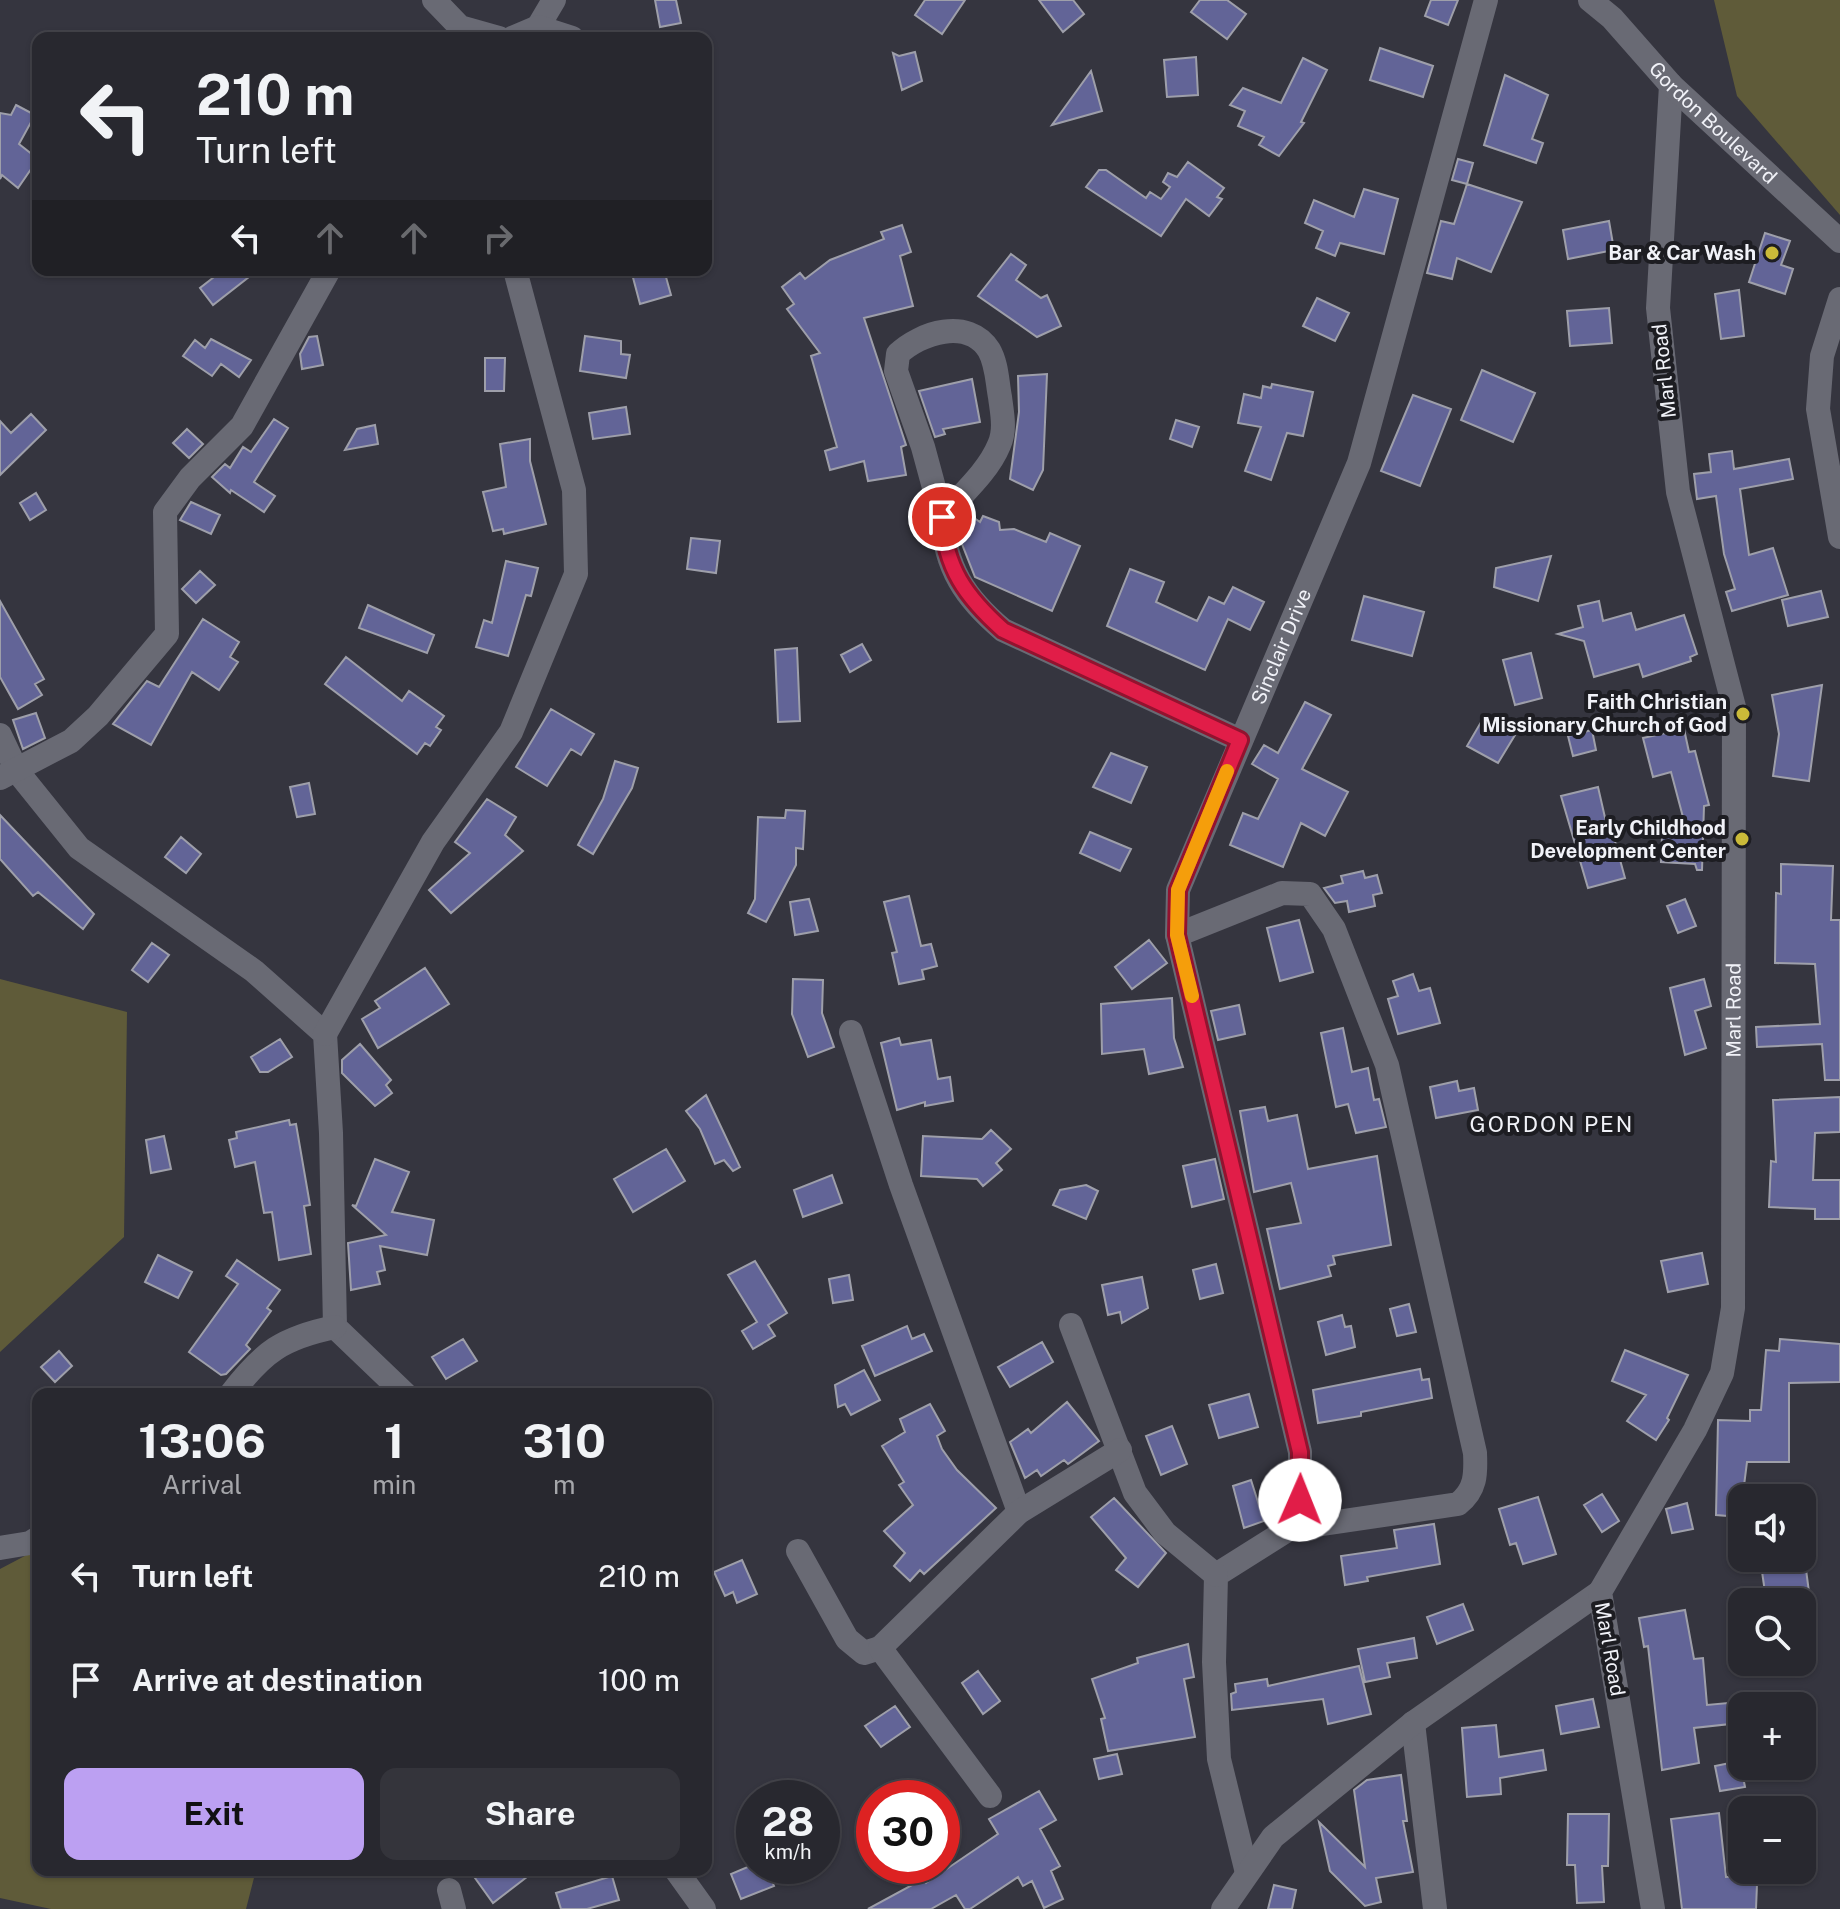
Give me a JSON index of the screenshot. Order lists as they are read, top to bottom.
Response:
{
  "streets": {
    "street": ["Gordon Boulevard", "Marl Road", "Sinclair Drive"]
  },
  "crossings": [
    ["Gordon Boulevard", "Marl Road"]
  ],
  "districts": ["GORDON PEN"],
  "places": ["Bar & Car Wash", "Faith Christian Missionary Church of God", "Early Childhood Development Center"],
  "page": {
    "turn": ["210 m", "Turn left"],
    "eta": [
      "13:06",
      "Arrival",
      "1",
      "min",
      "310",
      "m"
    ],
    "map_buttons": ["+", "−"],
    "list": [
      {
        "name": "Turn left",
        "value": "210 m"
      },
      {
        "name": "Arrive at destination",
        "value": "100 m"
      }
    ],
    "buttons": ["Exit", "Share"],
    "speed": "28 km/h",
    "limit": "30"
  }
}
